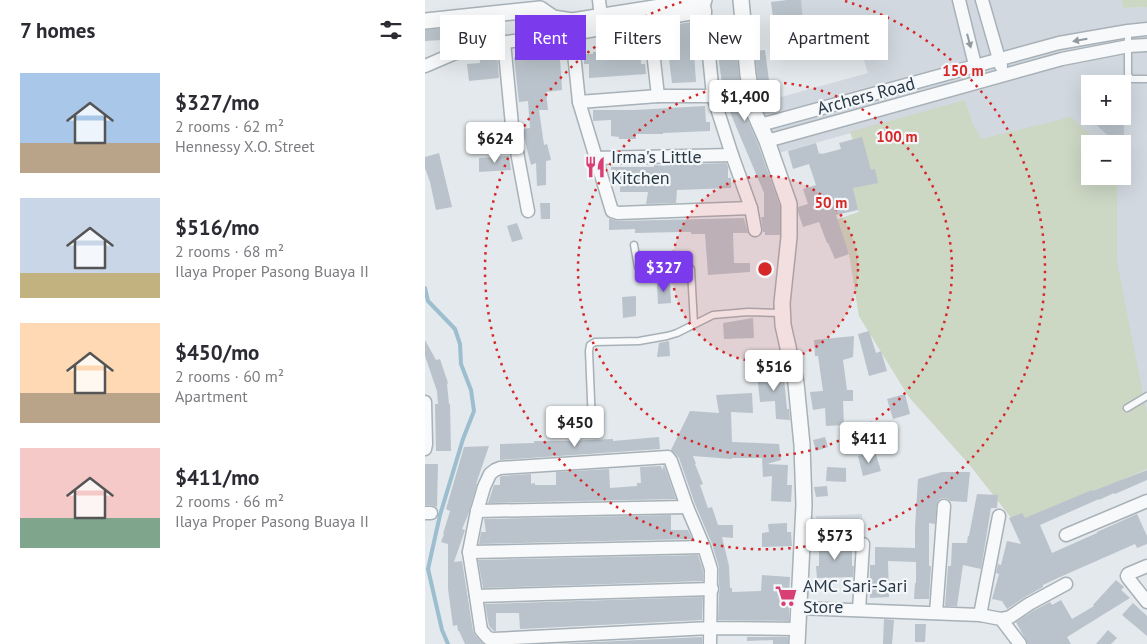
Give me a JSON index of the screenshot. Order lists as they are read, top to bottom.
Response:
{
  "streets": {
    "street": ["Archers Road"]
  },
  "places": {
    "restaurant": ["Irma's Little Kitchen"],
    "supermarket": ["AMC Sari-Sari Store"]
  },
  "page": {
    "heading": "7 homes",
    "chip": [
      "Buy",
      "Rent",
      "Filters",
      "New",
      "Apartment"
    ],
    "list": [
      {
        "name": "$327/mo",
        "note": "2 rooms · 62 m² · Hennessy X.O. Street"
      },
      {
        "name": "$516/mo",
        "note": "2 rooms · 68 m² · Ilaya Proper Pasong Buaya II"
      },
      {
        "name": "$450/mo",
        "note": "2 rooms · 60 m² · Apartment"
      },
      {
        "name": "$411/mo",
        "note": "2 rooms · 66 m² · Ilaya Proper Pasong Buaya II"
      }
    ],
    "map_buttons": ["+", "−"],
    "price": [
      "$1,400",
      "$624",
      "$327",
      "$516",
      "$450",
      "$411",
      "$573"
    ]
  },
  "rings": ["150 m", "100 m", "50 m"]
}
